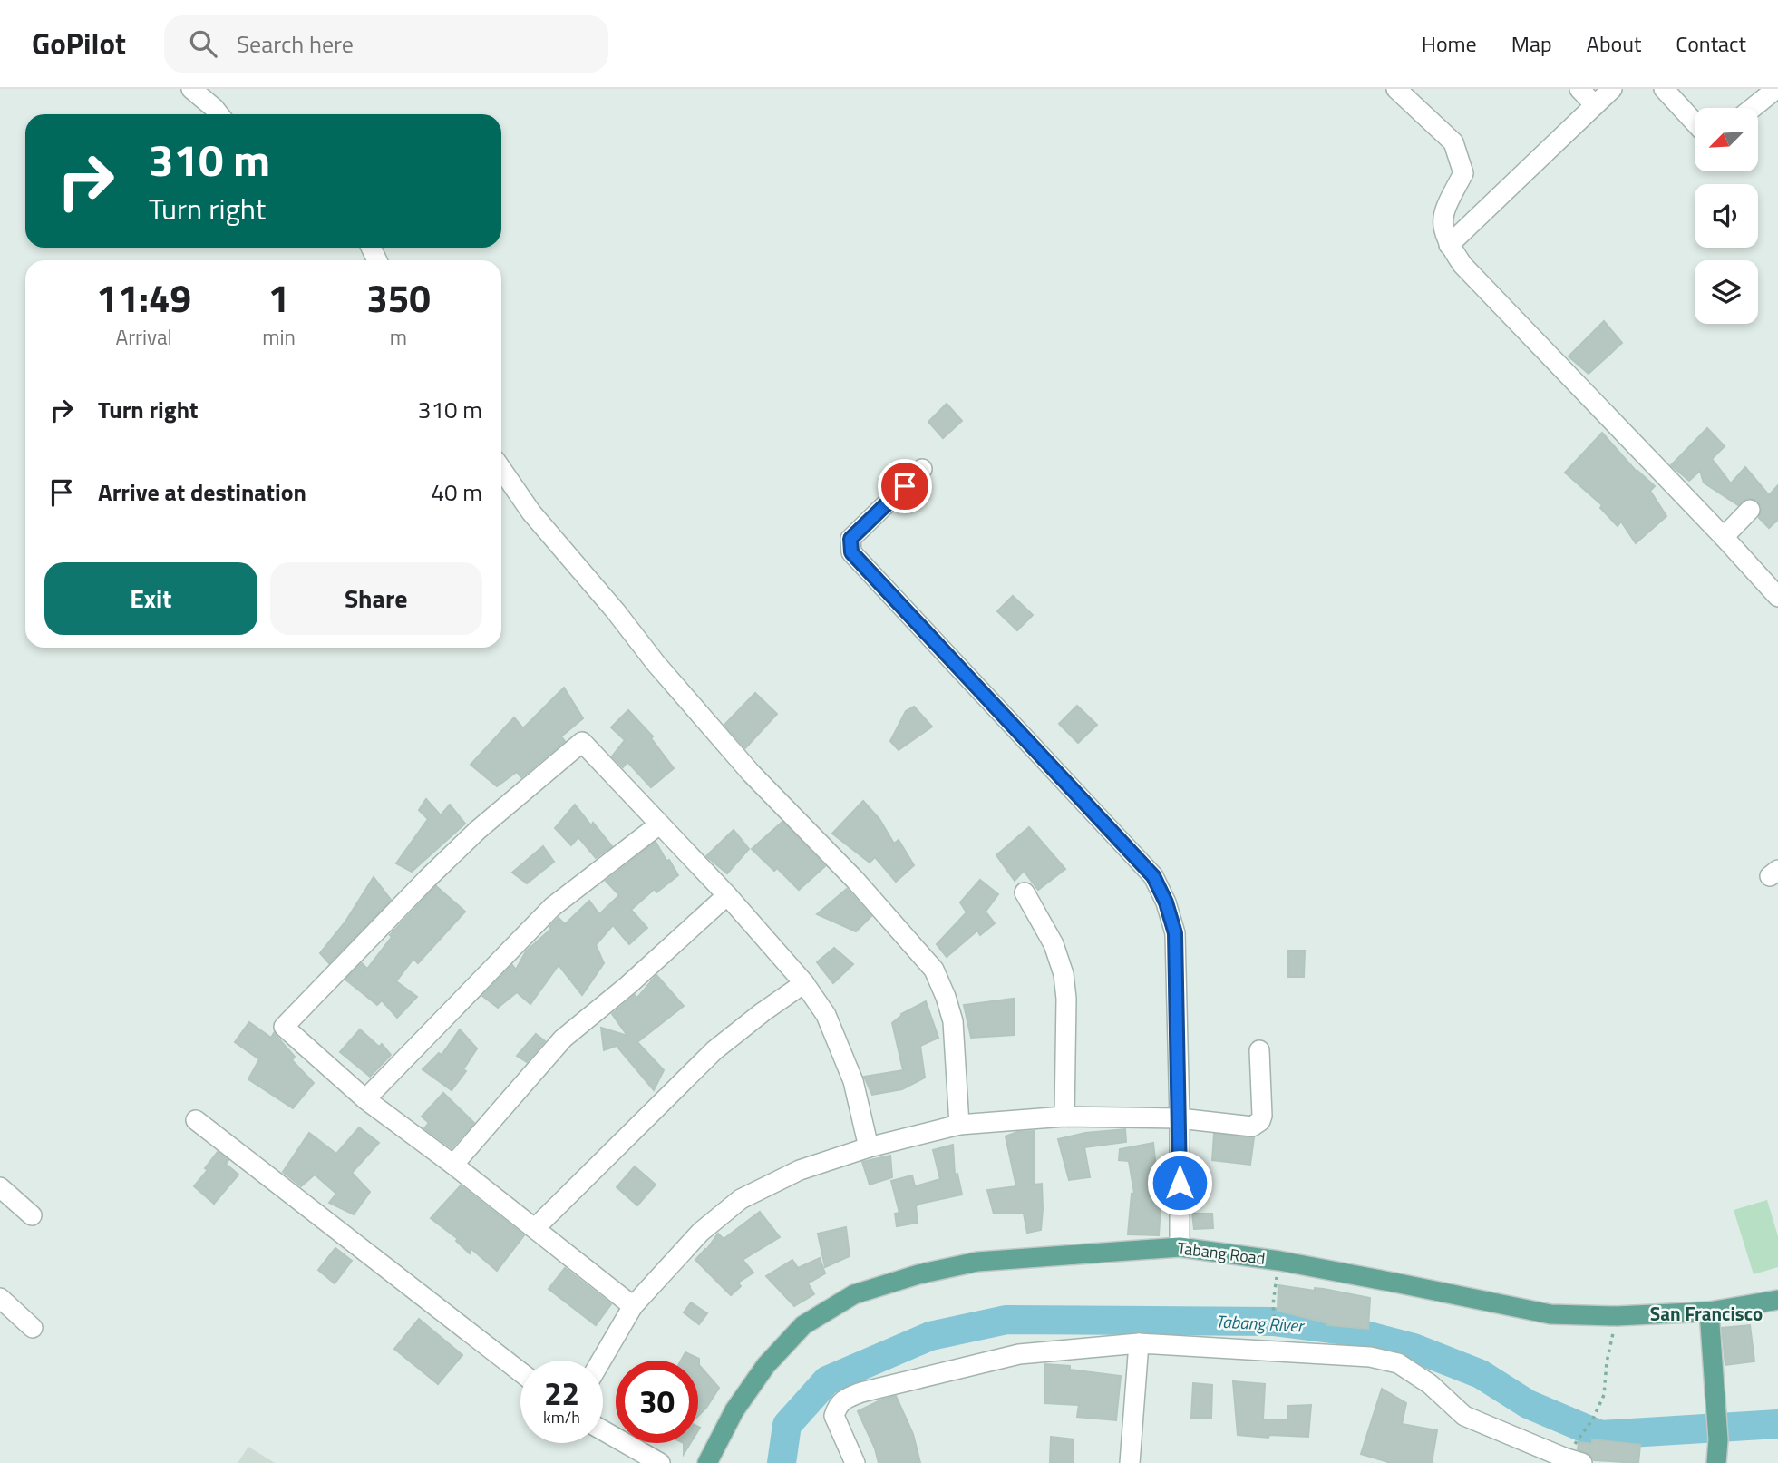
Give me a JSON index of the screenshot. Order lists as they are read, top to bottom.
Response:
{
  "streets": {
    "main road": ["Tabang Road"]
  },
  "districts": ["San Francisco"],
  "water": ["Tabang River"],
  "north": "bottom left",
  "page": {
    "header": "GoPilot",
    "search": "Search here",
    "nav": [
      "Home",
      "Map",
      "About",
      "Contact"
    ],
    "turn": ["310 m", "Turn right"],
    "eta": [
      "11:49",
      "Arrival",
      "1",
      "min",
      "350",
      "m"
    ],
    "list": [
      {
        "name": "Turn right",
        "value": "310 m"
      },
      {
        "name": "Arrive at destination",
        "value": "40 m"
      }
    ],
    "buttons": ["Exit", "Share"],
    "speed": "22 km/h",
    "limit": "30"
  }
}
